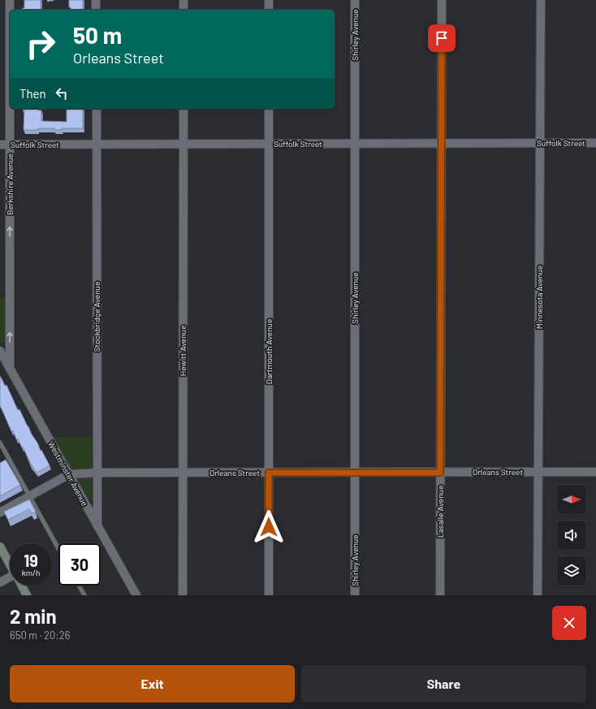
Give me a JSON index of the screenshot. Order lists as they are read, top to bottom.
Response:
{
  "streets": {
    "street": [
      "Shirley Avenue",
      "Suffolk Street",
      "Berkshire Avenue",
      "Minnesota Avenue",
      "Stockbridge Avenue",
      "Hewitt Avenue",
      "Dartmouth Avenue",
      "Orleans Street",
      "Westminster Avenue",
      "Lasalle Avenue"
    ]
  },
  "crossings": [
    ["Shirley Avenue", "Suffolk Street"],
    ["Shirley Avenue", "Orleans Street"],
    ["Suffolk Street", "Berkshire Avenue"],
    ["Suffolk Street", "Minnesota Avenue"],
    ["Suffolk Street", "Stockbridge Avenue"],
    ["Suffolk Street", "Hewitt Avenue"],
    ["Suffolk Street", "Dartmouth Avenue"],
    ["Suffolk Street", "Lasalle Avenue"],
    ["Berkshire Avenue", "Westminster Avenue"],
    ["Minnesota Avenue", "Orleans Street"],
    ["Stockbridge Avenue", "Orleans Street"],
    ["Stockbridge Avenue", "Westminster Avenue"],
    ["Hewitt Avenue", "Orleans Street"],
    ["Dartmouth Avenue", "Orleans Street"],
    ["Orleans Street", "Westminster Avenue"],
    ["Orleans Street", "Lasalle Avenue"]
  ],
  "one_way": ["Berkshire Avenue"],
  "north": "right",
  "page": {
    "turn": ["50 m", "Orleans Street"],
    "then": "Then",
    "speed": "19 km/h",
    "limit": "30",
    "heading": ["2 min", "650 m · 20:26"],
    "buttons": ["Exit", "Share"]
  }
}
